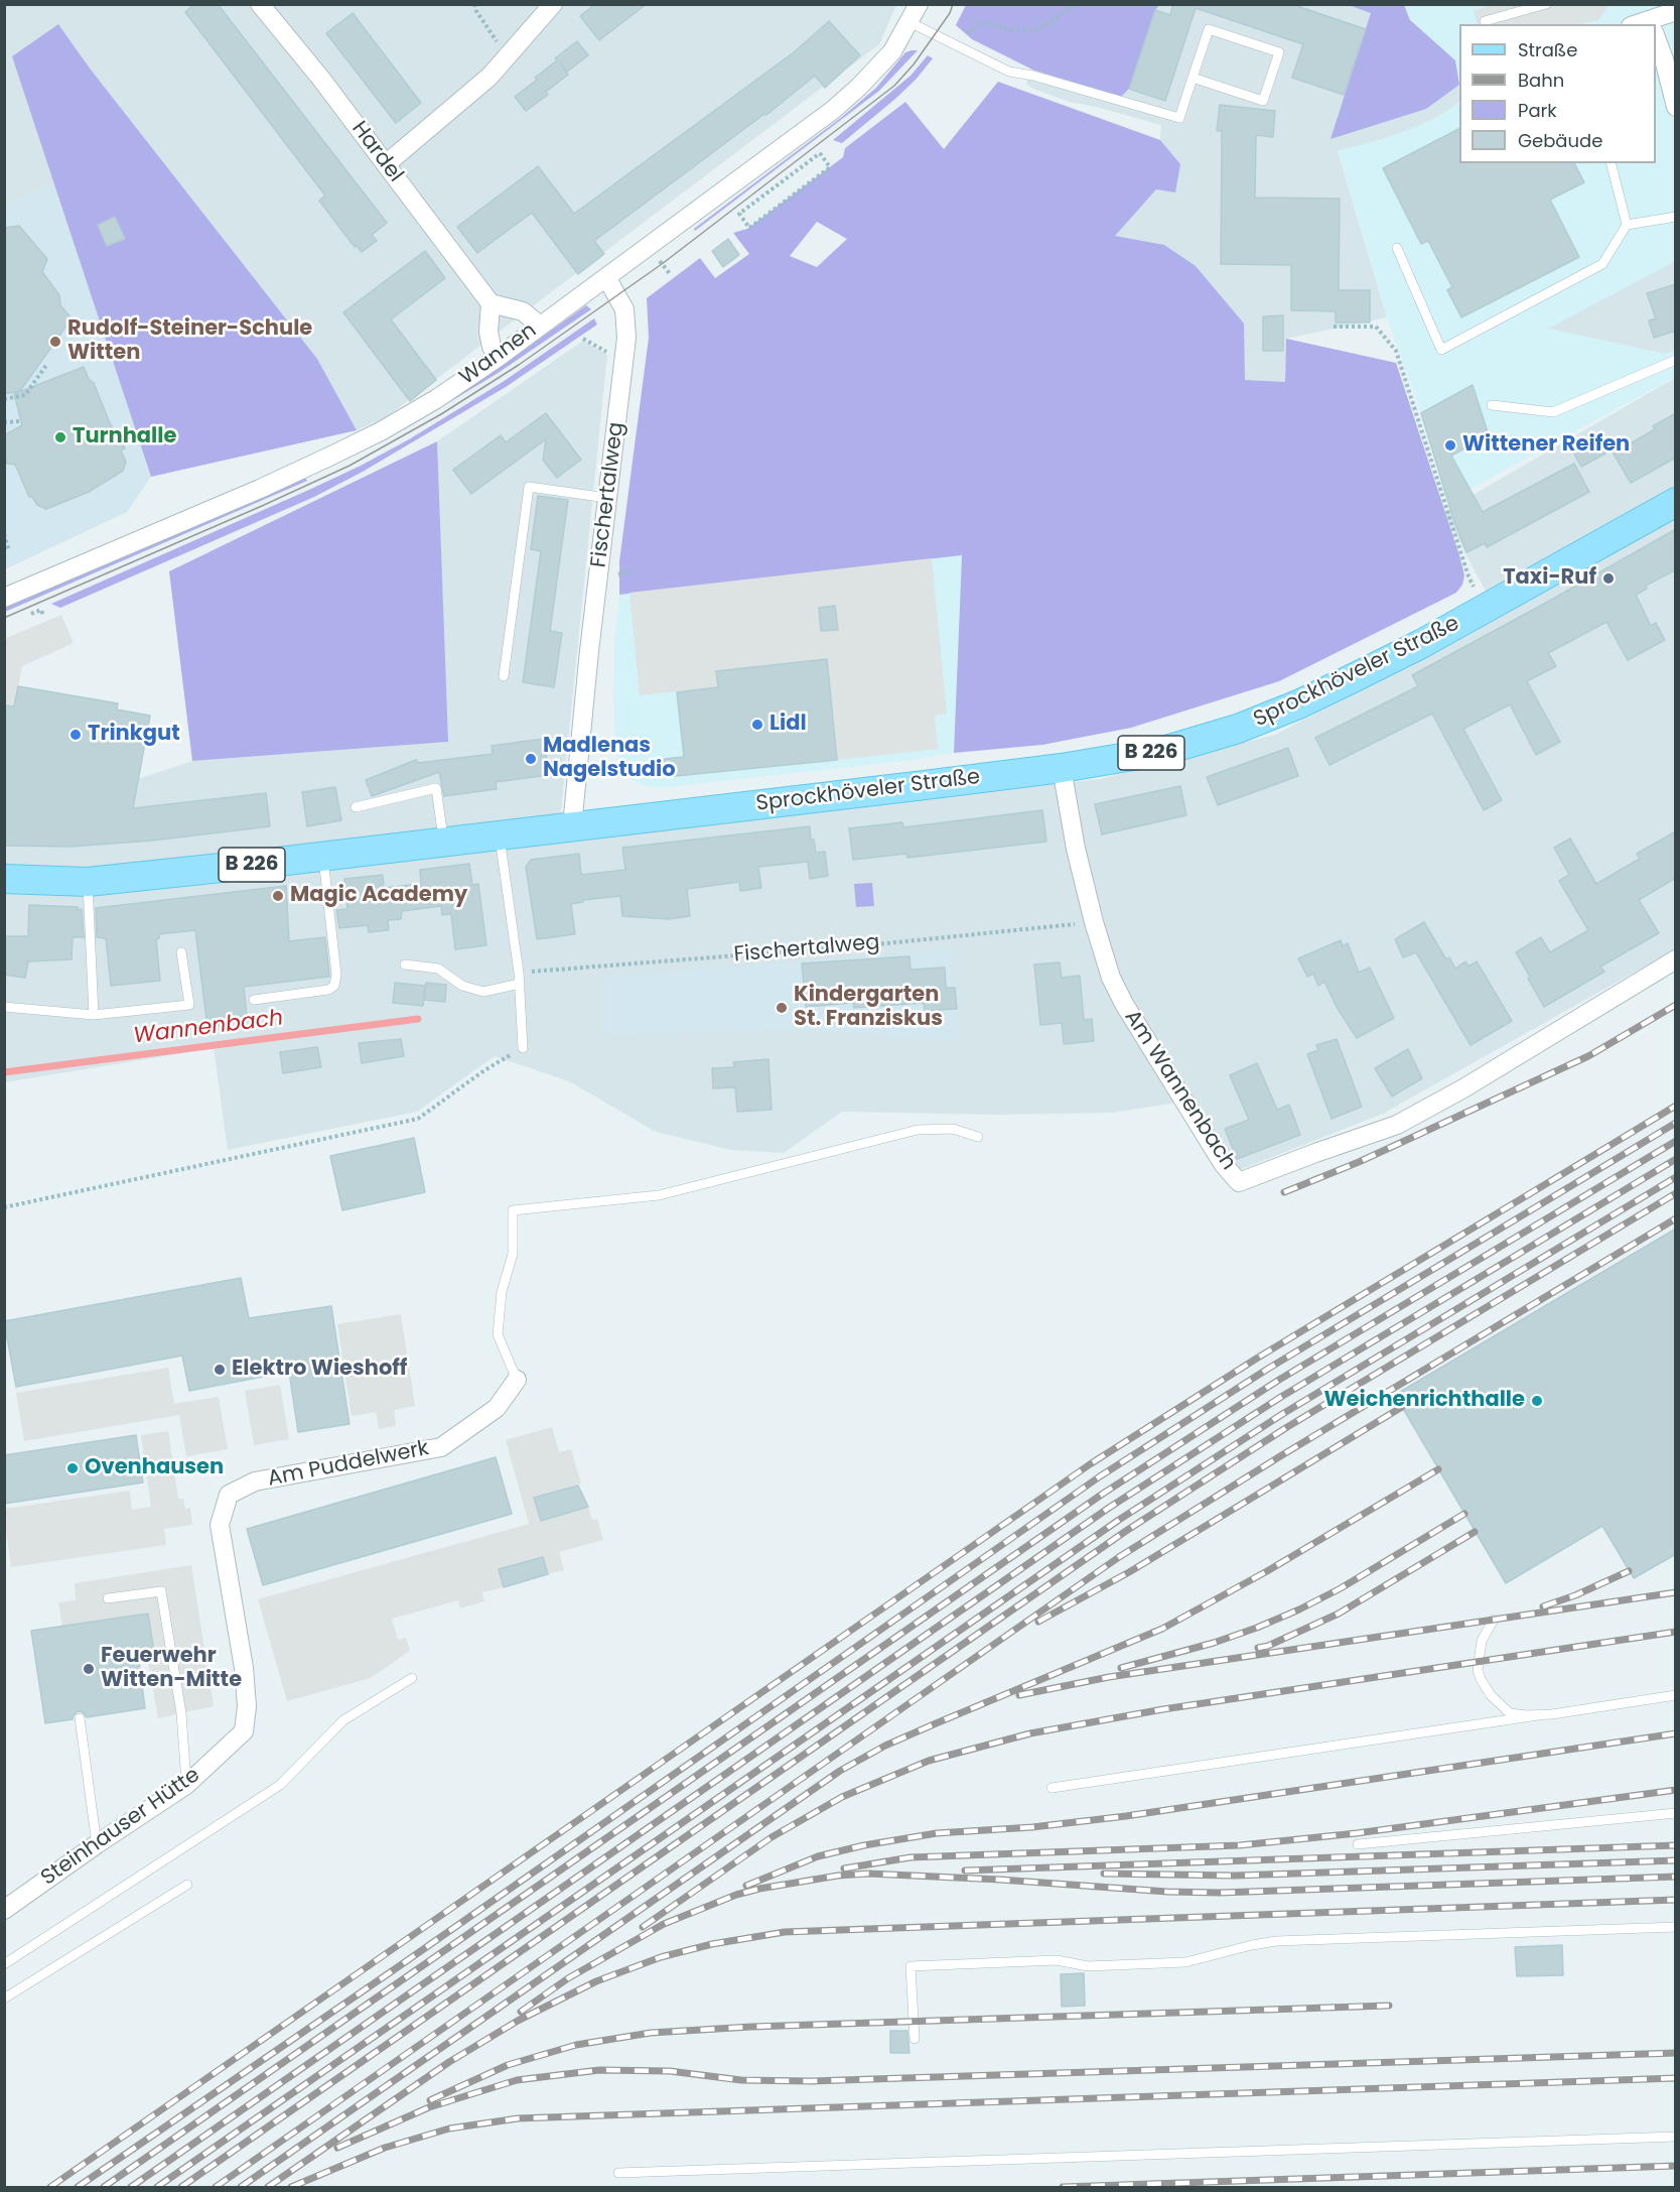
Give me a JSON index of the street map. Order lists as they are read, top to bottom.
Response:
{
  "streets": {
    "main road": ["Sprockhöveler Straße", "B 226"],
    "street": [
      "Hardel",
      "Wannen",
      "Fischertalweg",
      "Am Wannenbach",
      "Am Puddelwerk",
      "Steinhauser Hütte"
    ]
  },
  "crossings": [
    ["Wannen", "Fischertalweg"],
    ["Fischertalweg", "Sprockhöveler Straße"],
    ["Fischertalweg", "Am Wannenbach"],
    ["Sprockhöveler Straße", "Am Wannenbach"],
    ["Am Puddelwerk", "Steinhauser Hütte"]
  ],
  "water": ["Wannenbach"],
  "places": [
    "Rudolf-Steiner-Schule Witten",
    "Turnhalle",
    "Wittener Reifen",
    "Taxi-Ruf",
    "Lidl",
    "Trinkgut",
    "Madlenas Nagelstudio",
    "Magic Academy",
    "Kindergarten St. Franziskus",
    "Elektro Wieshoff",
    "Weichenrichthalle",
    "Ovenhausen",
    "Feuerwehr Witten-Mitte"
  ],
  "legend": [
    "Straße",
    "Bahn",
    "Park",
    "Gebäude"
  ]
}
